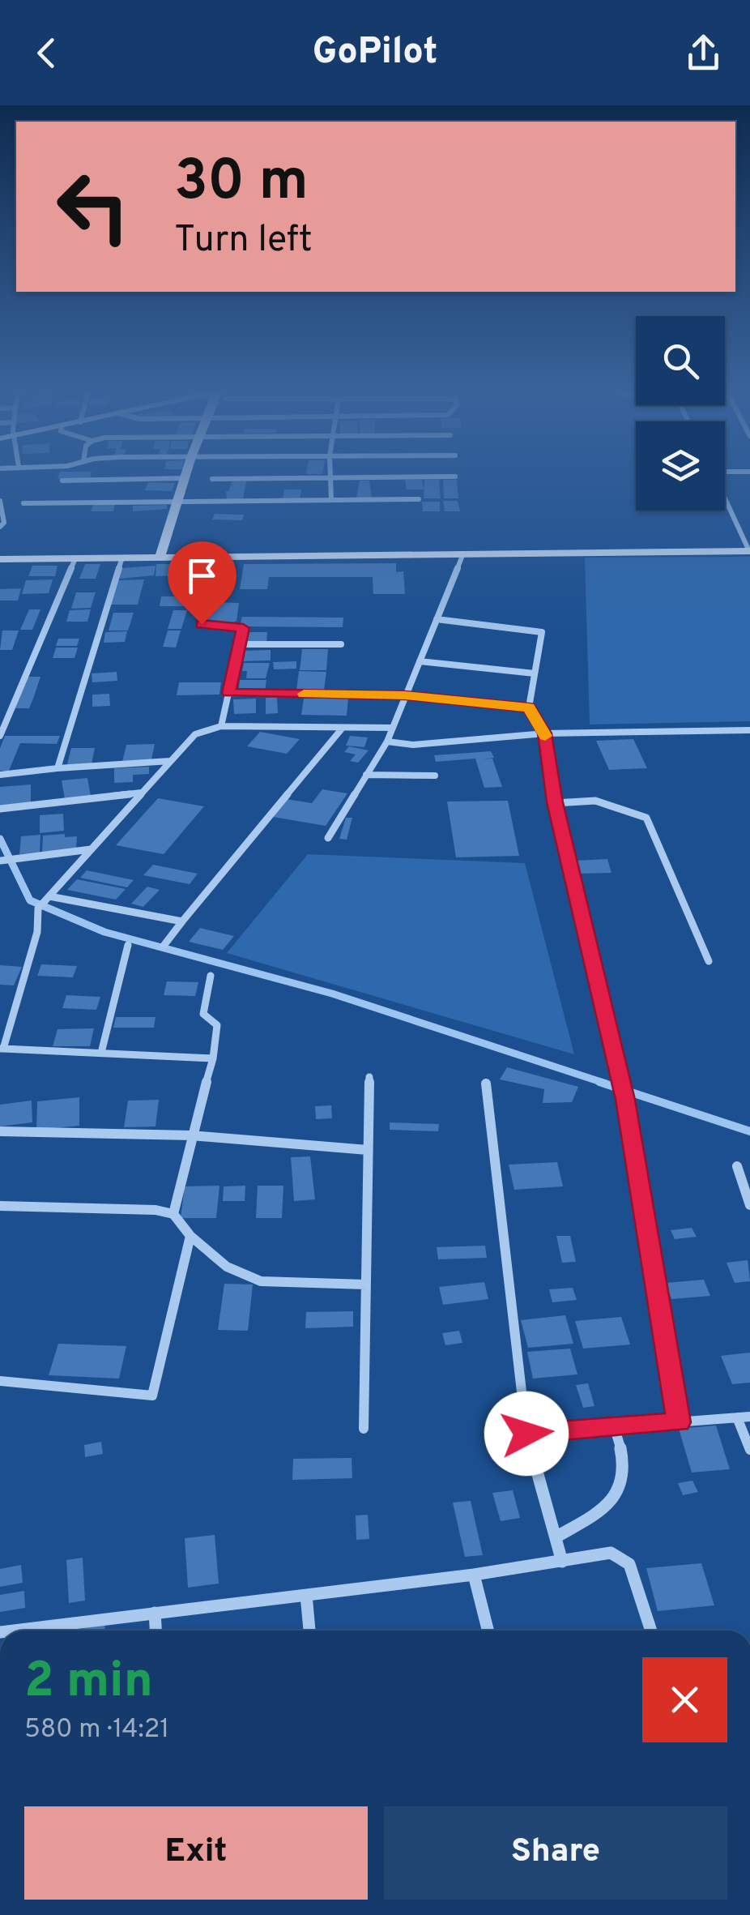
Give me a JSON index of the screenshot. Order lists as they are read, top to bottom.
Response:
{
  "page": {
    "header": "GoPilot",
    "turn": ["30 m", "Turn left"],
    "heading": ["2 min", "580 m · 14:21"],
    "buttons": ["Exit", "Share"]
  }
}
